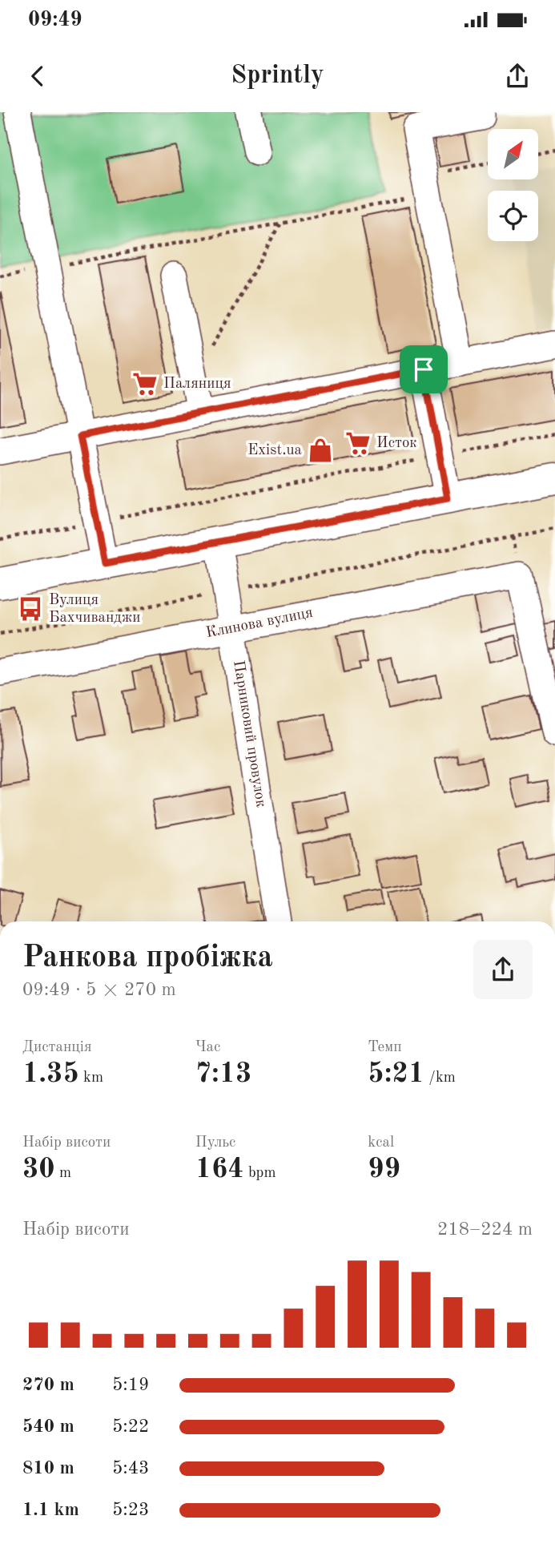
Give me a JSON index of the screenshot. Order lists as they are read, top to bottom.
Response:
{
  "streets": {
    "street": ["Клинова вулиця", "Парниковий провулок"]
  },
  "crossings": [
    ["Клинова вулиця", "Парниковий провулок"]
  ],
  "places": {
    "supermarket": ["Паляниця", "Исток"],
    "shop": ["Exist.ua"],
    "bus stop": ["Вулиця Бахчиванджи"]
  },
  "north": "top right",
  "page": {
    "status": "09:49",
    "header": "Sprintly",
    "heading": ["Ранкова пробіжка", "09:49 · 5 × 270 m"],
    "stats": [
      ["Дистанція", "1.35 km"],
      ["Час", "7:13"],
      ["Темп", "5:21 /km"],
      ["Набір висоти", "30 m"],
      ["Пульс", "164 bpm"],
      ["kcal", "99"]
    ],
    "chart": ["Набір висоти", "218–224 m"],
    "list": [
      {
        "name": "270 m",
        "note": "5:19"
      },
      {
        "name": "540 m",
        "note": "5:22"
      },
      {
        "name": "810 m",
        "note": "5:43"
      },
      {
        "name": "1.1 km",
        "note": "5:23"
      }
    ]
  }
}
